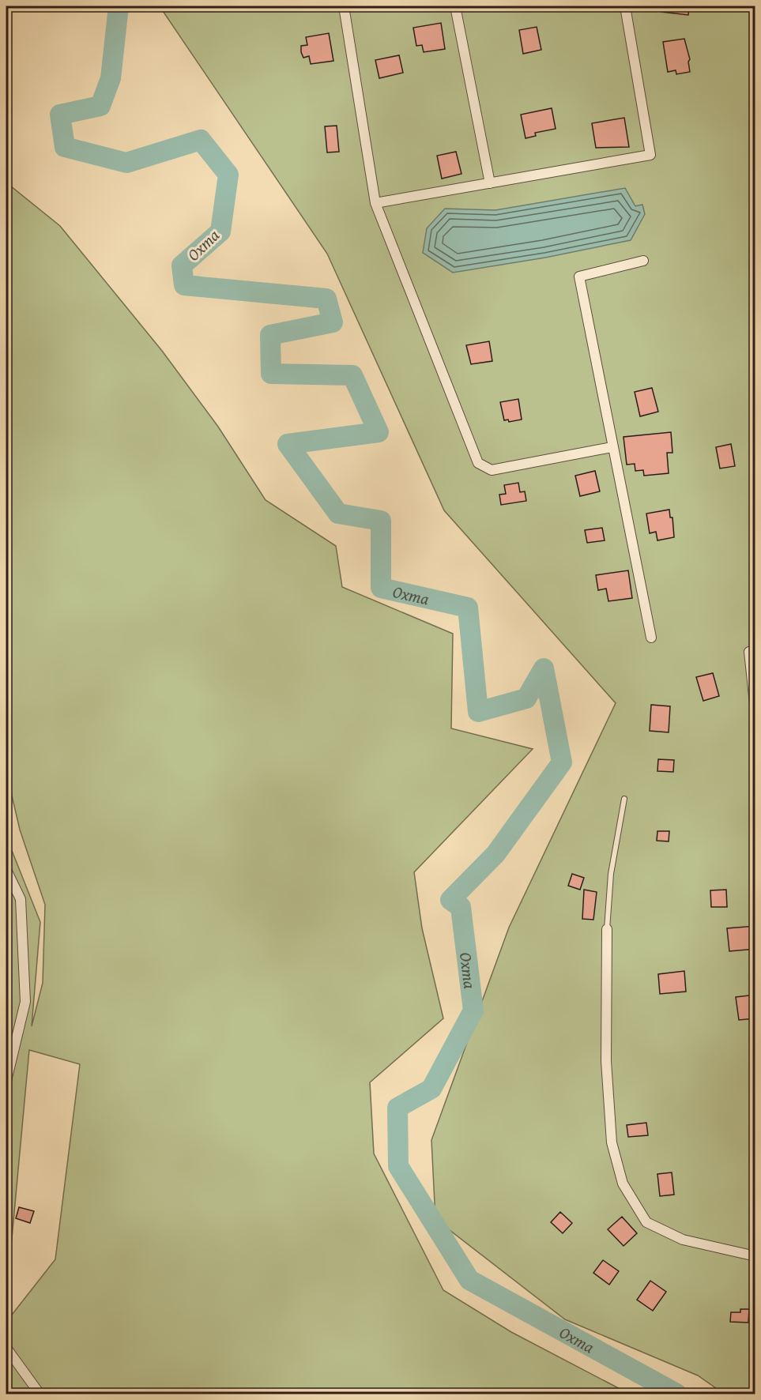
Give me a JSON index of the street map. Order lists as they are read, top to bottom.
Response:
{
  "water": ["Охта"]
}
